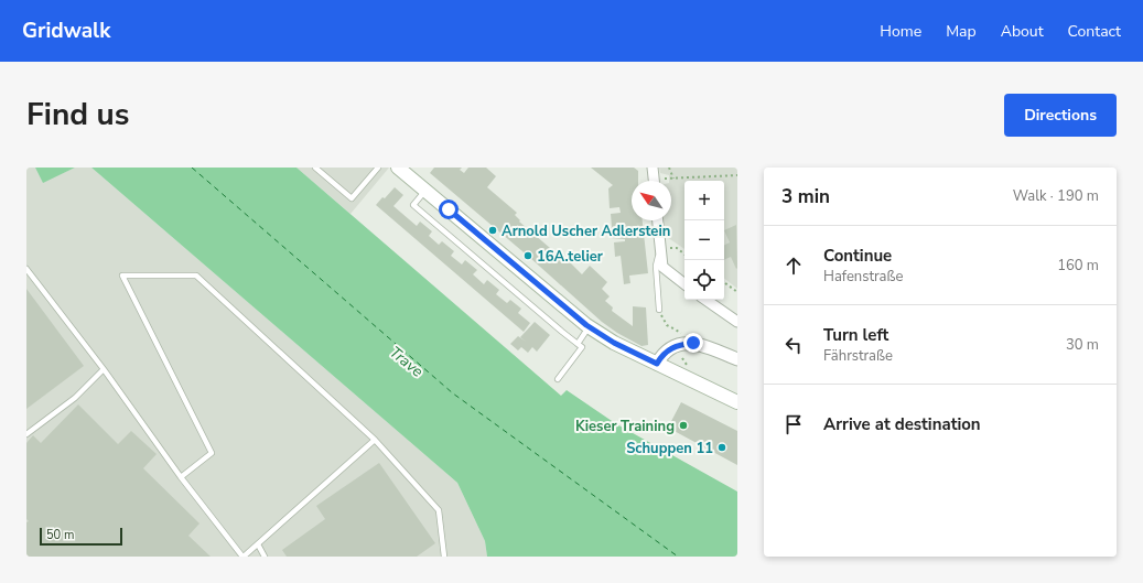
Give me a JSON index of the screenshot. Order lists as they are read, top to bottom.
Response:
{
  "water": ["Trave"],
  "places": [
    "Arnold Uscher Adlerstein",
    "16A.telier",
    "Kieser Training",
    "Schuppen 11"
  ],
  "scale_bar": "50 m",
  "north": "top left",
  "page": {
    "header": "Gridwalk",
    "nav": [
      "Home",
      "Map",
      "About",
      "Contact"
    ],
    "title": "Find us",
    "buttons": "Directions",
    "heading": ["3 min", "Walk · 190 m"],
    "map_buttons": ["+", "−"],
    "list": [
      ["Continue", "Hafenstraße", "160 m"],
      ["Turn left", "Fährstraße", "30 m"],
      "Arrive at destination"
    ],
    "scale": "50 m"
  }
}
